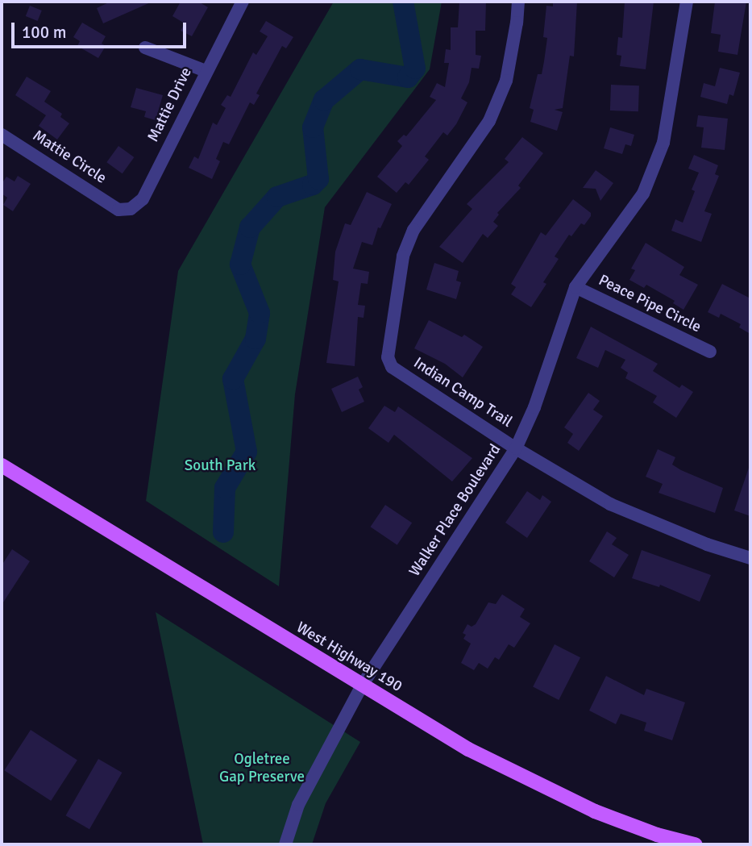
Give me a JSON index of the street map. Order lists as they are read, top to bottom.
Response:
{
  "streets": {
    "main road": ["West Highway 190"],
    "street": [
      "Mattie Drive",
      "Mattie Circle",
      "Peace Pipe Circle",
      "Indian Camp Trail",
      "Walker Place Boulevard"
    ]
  },
  "crossings": [
    ["Mattie Drive", "Mattie Circle"],
    ["Peace Pipe Circle", "Walker Place Boulevard"],
    ["Indian Camp Trail", "Walker Place Boulevard"],
    ["Walker Place Boulevard", "West Highway 190"]
  ],
  "parks": ["South Park", "Ogletree Gap Preserve"],
  "scale_bar": "100 m"
}
